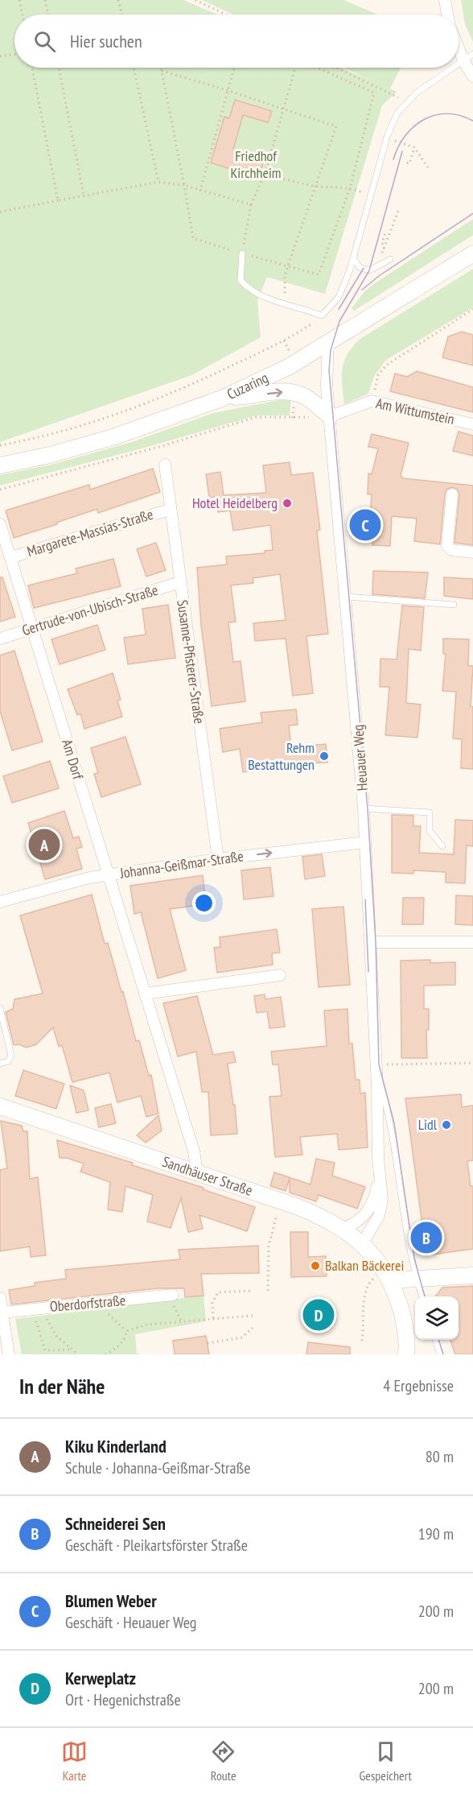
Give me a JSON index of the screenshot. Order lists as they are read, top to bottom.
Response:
{
  "streets": {
    "main road": ["Cuzaring", "Sandhäuser Straße"],
    "street": [
      "Am Wittumstein",
      "Margarete-Massias-Straße",
      "Gertrude-von-Ubisch-Straße",
      "Susanne-Pfisterer-Straße",
      "Heuauer Weg",
      "Am Dorf",
      "Johanna-Geißmar-Straße",
      "Oberdorfstraße"
    ]
  },
  "crossings": [
    ["Cuzaring", "Heuauer Weg"],
    ["Am Wittumstein", "Heuauer Weg"],
    ["Margarete-Massias-Straße", "Susanne-Pfisterer-Straße"],
    ["Margarete-Massias-Straße", "Am Dorf"],
    ["Gertrude-von-Ubisch-Straße", "Susanne-Pfisterer-Straße"],
    ["Gertrude-von-Ubisch-Straße", "Am Dorf"],
    ["Susanne-Pfisterer-Straße", "Johanna-Geißmar-Straße"],
    ["Heuauer Weg", "Johanna-Geißmar-Straße"],
    ["Heuauer Weg", "Sandhäuser Straße"],
    ["Am Dorf", "Johanna-Geißmar-Straße"],
    ["Am Dorf", "Sandhäuser Straße"]
  ],
  "one_way": ["Johanna-Geißmar-Straße"],
  "parks": ["Friedhof Kirchheim"],
  "places": [
    "Hotel Heidelberg",
    "Rehm Bestattungen",
    "Lidl",
    "Balkan Bäckerei"
  ],
  "page": {
    "search": "Hier suchen",
    "pins": [
      "C",
      "A",
      "B",
      "D"
    ],
    "heading": ["In der Nähe", "4 Ergebnisse"],
    "list": [
      {
        "mark": "A",
        "name": "Kiku Kinderland",
        "note": "Schule · Johanna-Geißmar-Straße",
        "value": "80 m"
      },
      {
        "mark": "B",
        "name": "Schneiderei Sen",
        "note": "Geschäft · Pleikartsförster Straße",
        "value": "190 m"
      },
      {
        "mark": "C",
        "name": "Blumen Weber",
        "note": "Geschäft · Heuauer Weg",
        "value": "200 m"
      },
      {
        "mark": "D",
        "name": "Kerweplatz",
        "note": "Ort · Hegenichstraße",
        "value": "200 m"
      }
    ],
    "nav": ["Karte", "Route", "Gespeichert"]
  }
}
